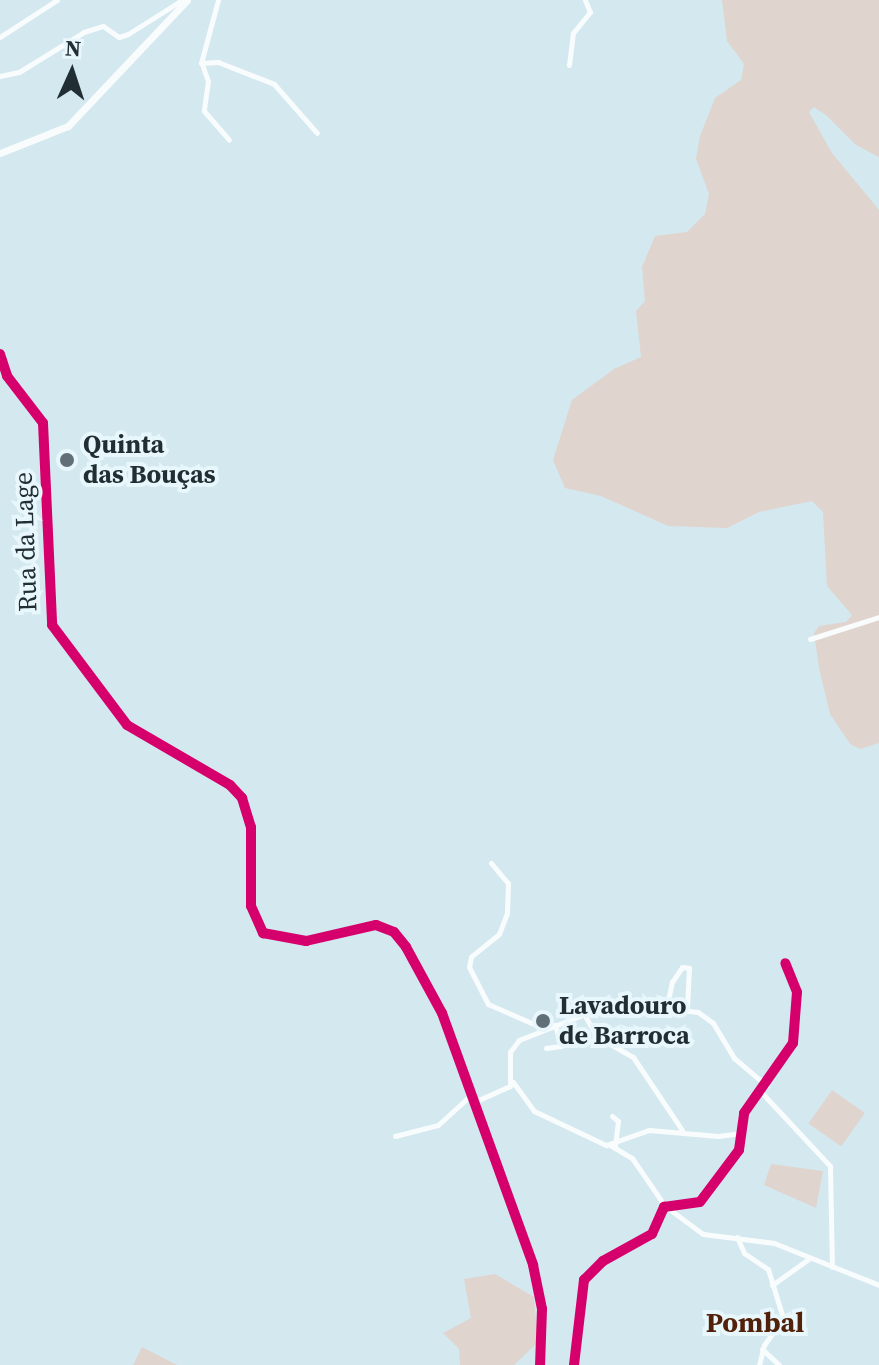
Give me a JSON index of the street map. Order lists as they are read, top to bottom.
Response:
{
  "streets": {
    "street": ["Rua da Lage"]
  },
  "districts": ["Pombal"],
  "places": ["Quinta das Bouças", "Lavadouro de Barroca"],
  "north": "top"
}
